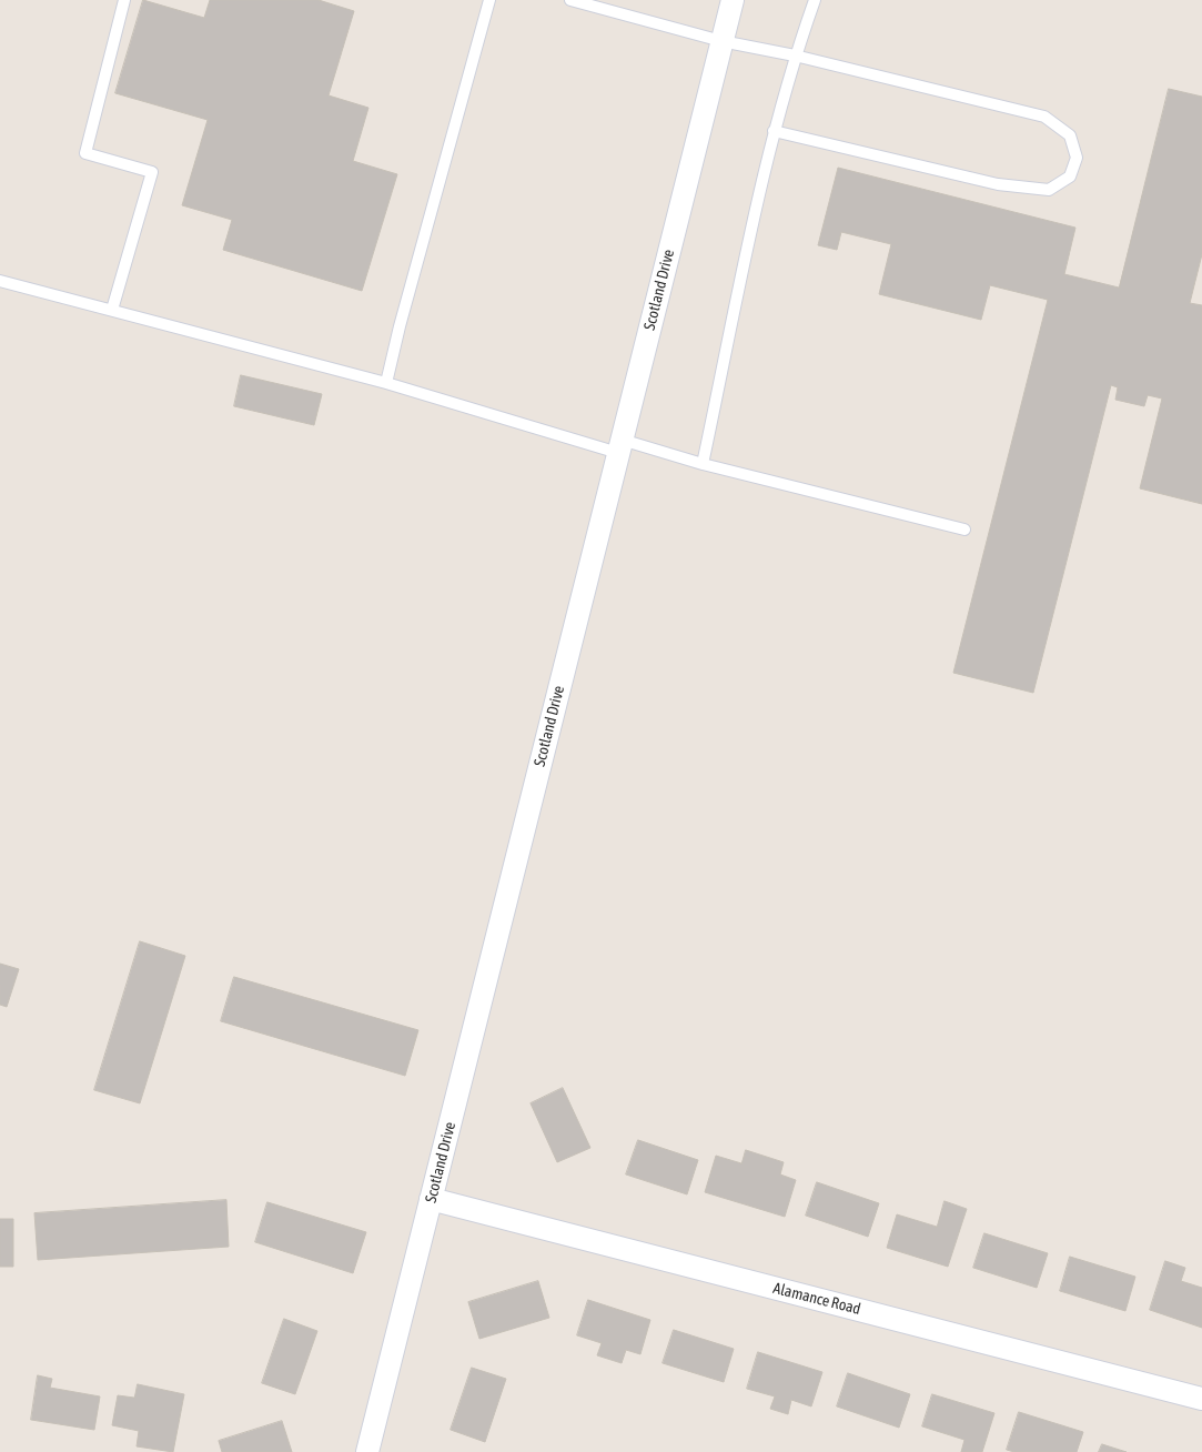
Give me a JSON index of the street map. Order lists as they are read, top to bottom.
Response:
{
  "streets": {
    "street": ["Scotland Drive", "Alamance Road"]
  },
  "crossings": [
    ["Scotland Drive", "Alamance Road"]
  ]
}
